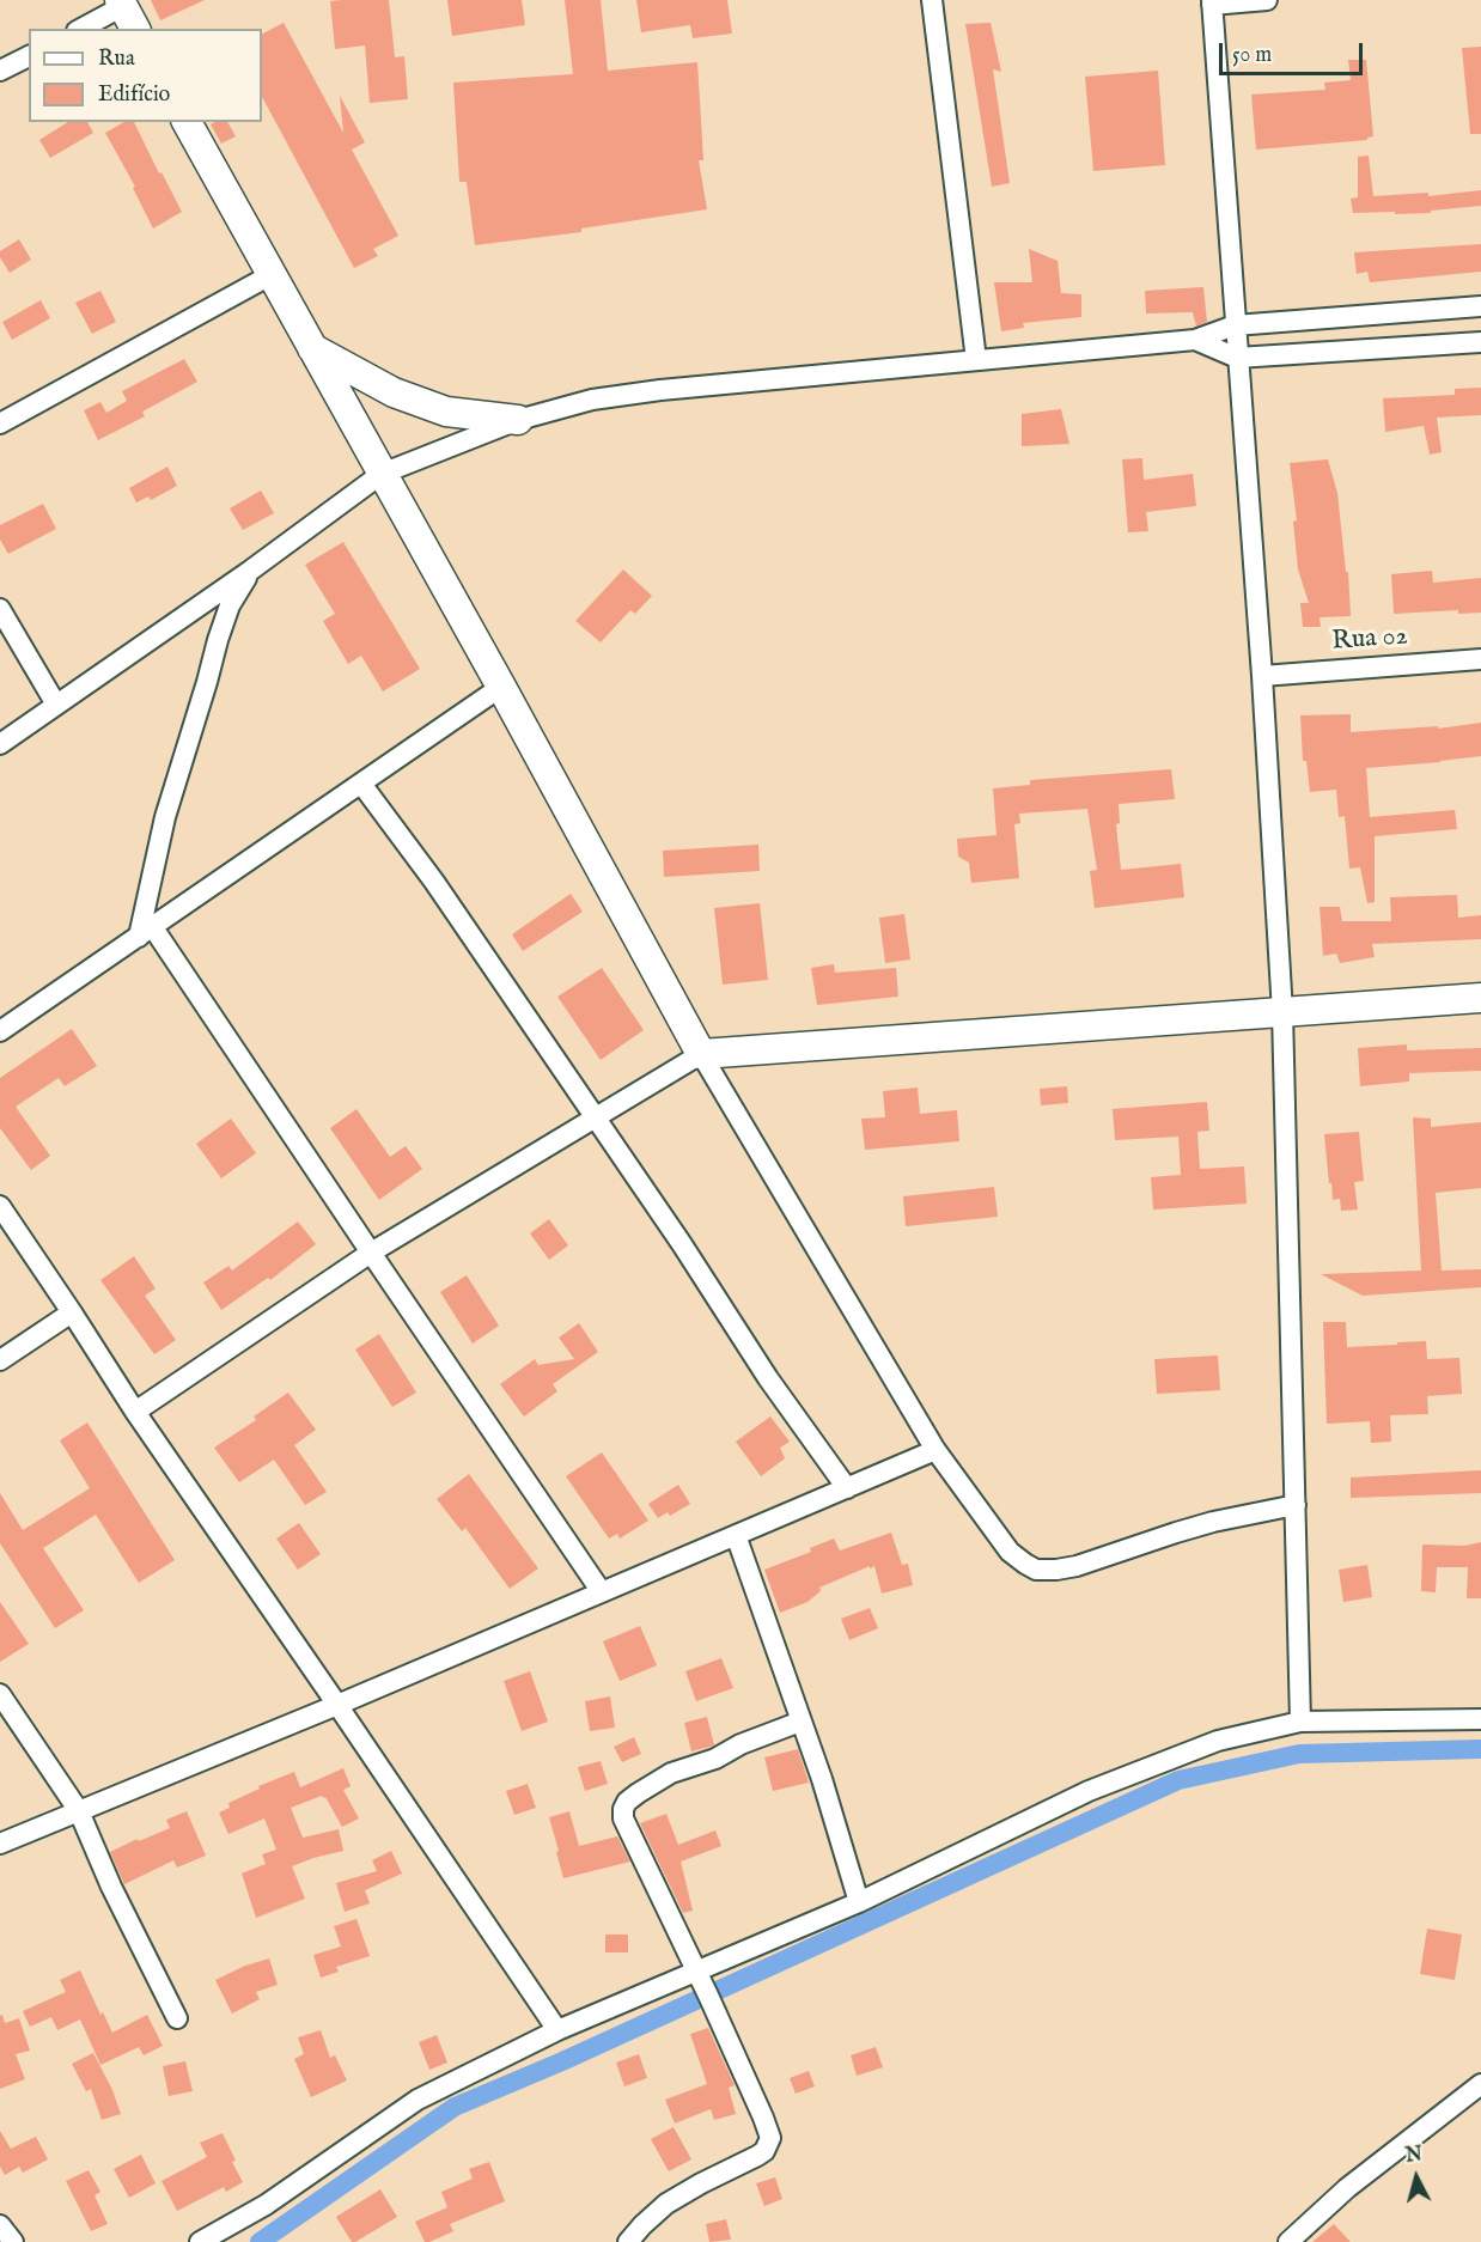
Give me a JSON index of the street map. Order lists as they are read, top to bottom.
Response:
{
  "streets": {
    "street": ["Rua 02"]
  },
  "legend": ["Rua", "Edifício"],
  "scale_bar": "50 m",
  "north": "top"
}
